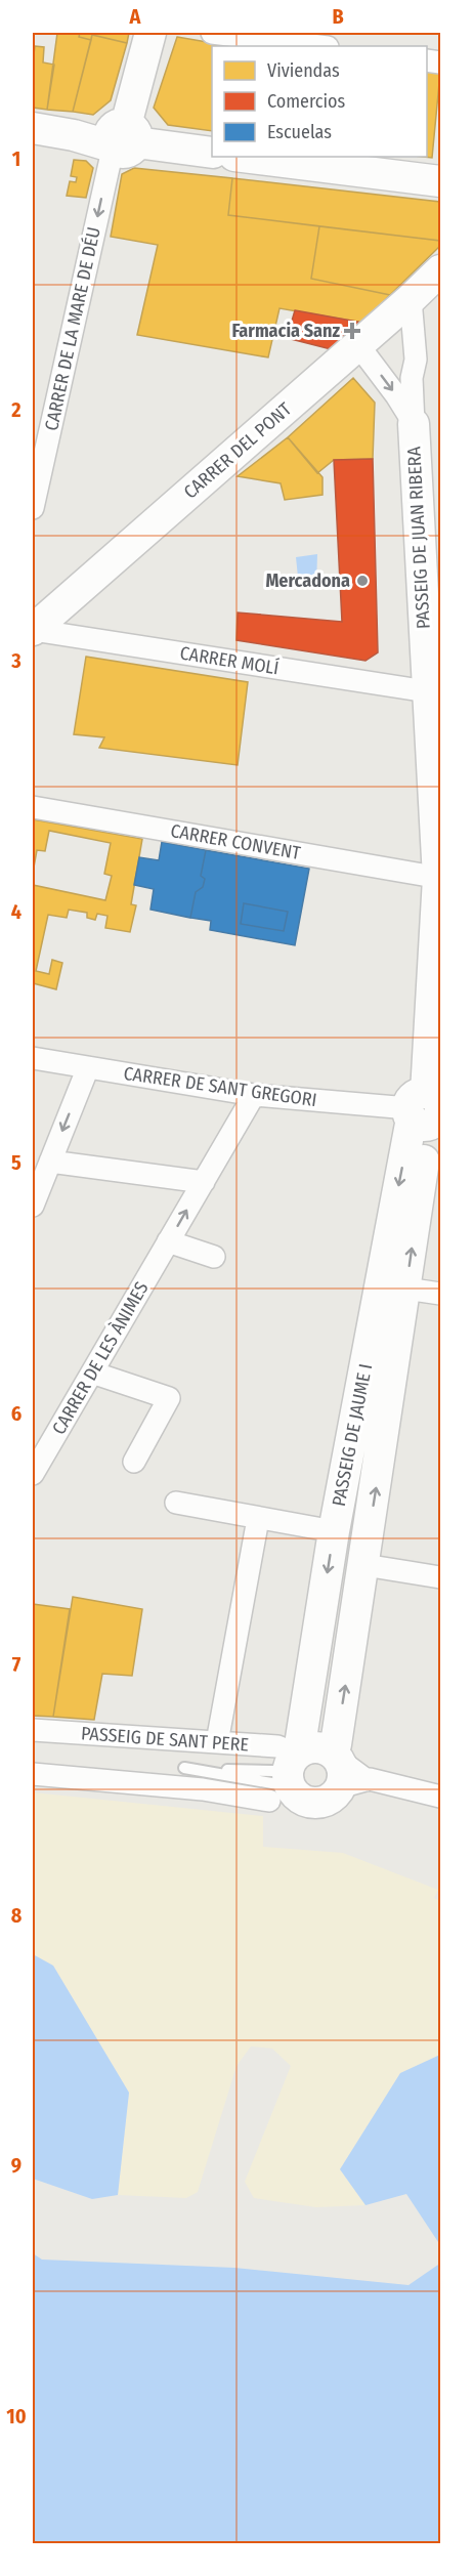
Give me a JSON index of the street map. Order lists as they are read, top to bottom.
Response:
{
  "streets": {
    "street": [
      "CARRER DE LA MARE DE DÉU",
      "CARRER DEL PONT",
      "PASSEIG DE JUAN RIBERA",
      "CARRER MOLÍ",
      "CARRER CONVENT",
      "CARRER DE SANT GREGORI",
      "CARRER DE LES ÀNIMES",
      "PASSEIG DE JAUME I",
      "PASSEIG DE SANT PERE"
    ]
  },
  "crossings": [
    ["CARRER DEL PONT", "PASSEIG DE JUAN RIBERA"],
    ["CARRER DEL PONT", "CARRER MOLÍ"],
    ["PASSEIG DE JUAN RIBERA", "CARRER MOLÍ"],
    ["PASSEIG DE JUAN RIBERA", "CARRER CONVENT"],
    ["PASSEIG DE JUAN RIBERA", "CARRER DE SANT GREGORI"],
    ["PASSEIG DE JUAN RIBERA", "PASSEIG DE JAUME I"],
    ["CARRER DE SANT GREGORI", "CARRER DE LES ÀNIMES"],
    ["CARRER DE SANT GREGORI", "PASSEIG DE JAUME I"],
    ["PASSEIG DE JAUME I", "PASSEIG DE SANT PERE"]
  ],
  "one_way": ["CARRER DE LA MARE DE DÉU"],
  "places": {
    "health": ["Farmacia Sanz"],
    "other": ["Mercadona"]
  },
  "legend": ["Viviendas", "Comercios", "Escuelas"],
  "grid": {
    "columns": ["A", "B"],
    "rows": [
      "1",
      "2",
      "3",
      "4",
      "5",
      "6",
      "7",
      "8",
      "9",
      "10"
    ]
  }
}
